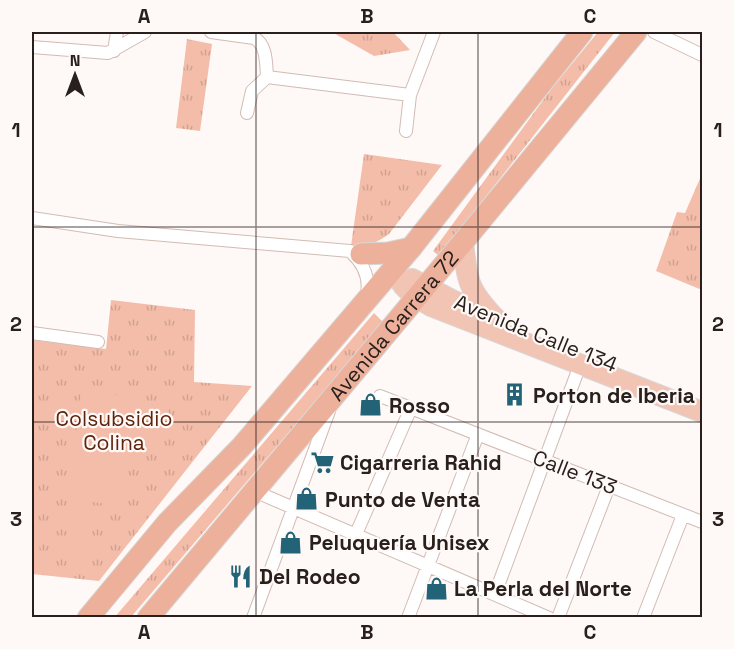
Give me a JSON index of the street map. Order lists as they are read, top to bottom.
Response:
{
  "streets": {
    "highway": ["Avenida Carrera 72"],
    "main road": ["Avenida Calle 134"],
    "street": ["Calle 133"]
  },
  "crossings": [
    ["Avenida Carrera 72", "Avenida Calle 134"]
  ],
  "parks": ["Colsubsidio Colina"],
  "places": {
    "building": ["Porton de Iberia"],
    "shop": [
      "Rosso",
      "Punto de Venta",
      "Peluquería Unisex",
      "La Perla del Norte"
    ],
    "supermarket": ["Cigarreria Rahid"],
    "restaurant": ["Del Rodeo"]
  },
  "north": "top",
  "grid": {
    "columns": ["A", "B", "C"],
    "rows": ["1", "2", "3"]
  }
}
